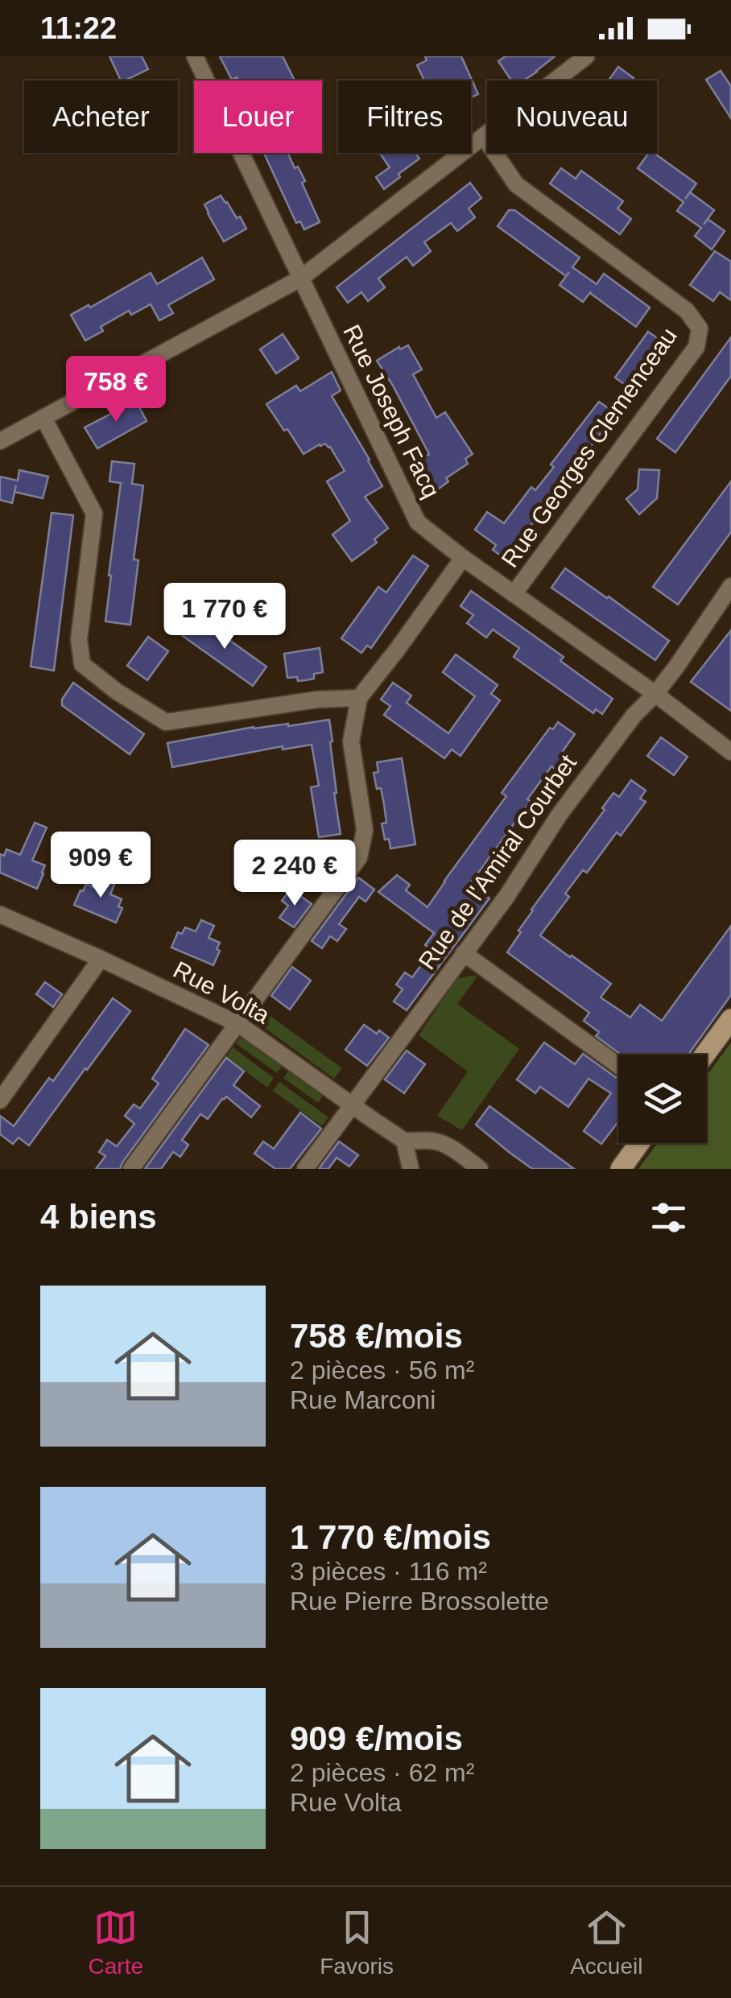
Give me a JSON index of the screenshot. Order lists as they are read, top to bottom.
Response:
{
  "streets": {
    "street": [
      "Rue Joseph Facq",
      "Rue Georges Clemenceau",
      "Rue de l'Amiral Courbet",
      "Rue Volta"
    ]
  },
  "crossings": [
    ["Rue Joseph Facq", "Rue Georges Clemenceau"],
    ["Rue Joseph Facq", "Rue de l'Amiral Courbet"],
    ["Rue de l'Amiral Courbet", "Rue Volta"]
  ],
  "page": {
    "status": "11:22",
    "chip": [
      "Acheter",
      "Louer",
      "Filtres",
      "Nouveau"
    ],
    "price": [
      "758 €",
      "1 770 €",
      "909 €",
      "2 240 €"
    ],
    "heading": "4 biens",
    "list": [
      {
        "name": "758 €/mois",
        "note": "2 pièces · 56 m² · Rue Marconi"
      },
      {
        "name": "1 770 €/mois",
        "note": "3 pièces · 116 m² · Rue Pierre Brossolette"
      },
      {
        "name": "909 €/mois",
        "note": "2 pièces · 62 m² · Rue Volta"
      }
    ],
    "tabs": ["Carte", "Favoris", "Accueil"]
  }
}
